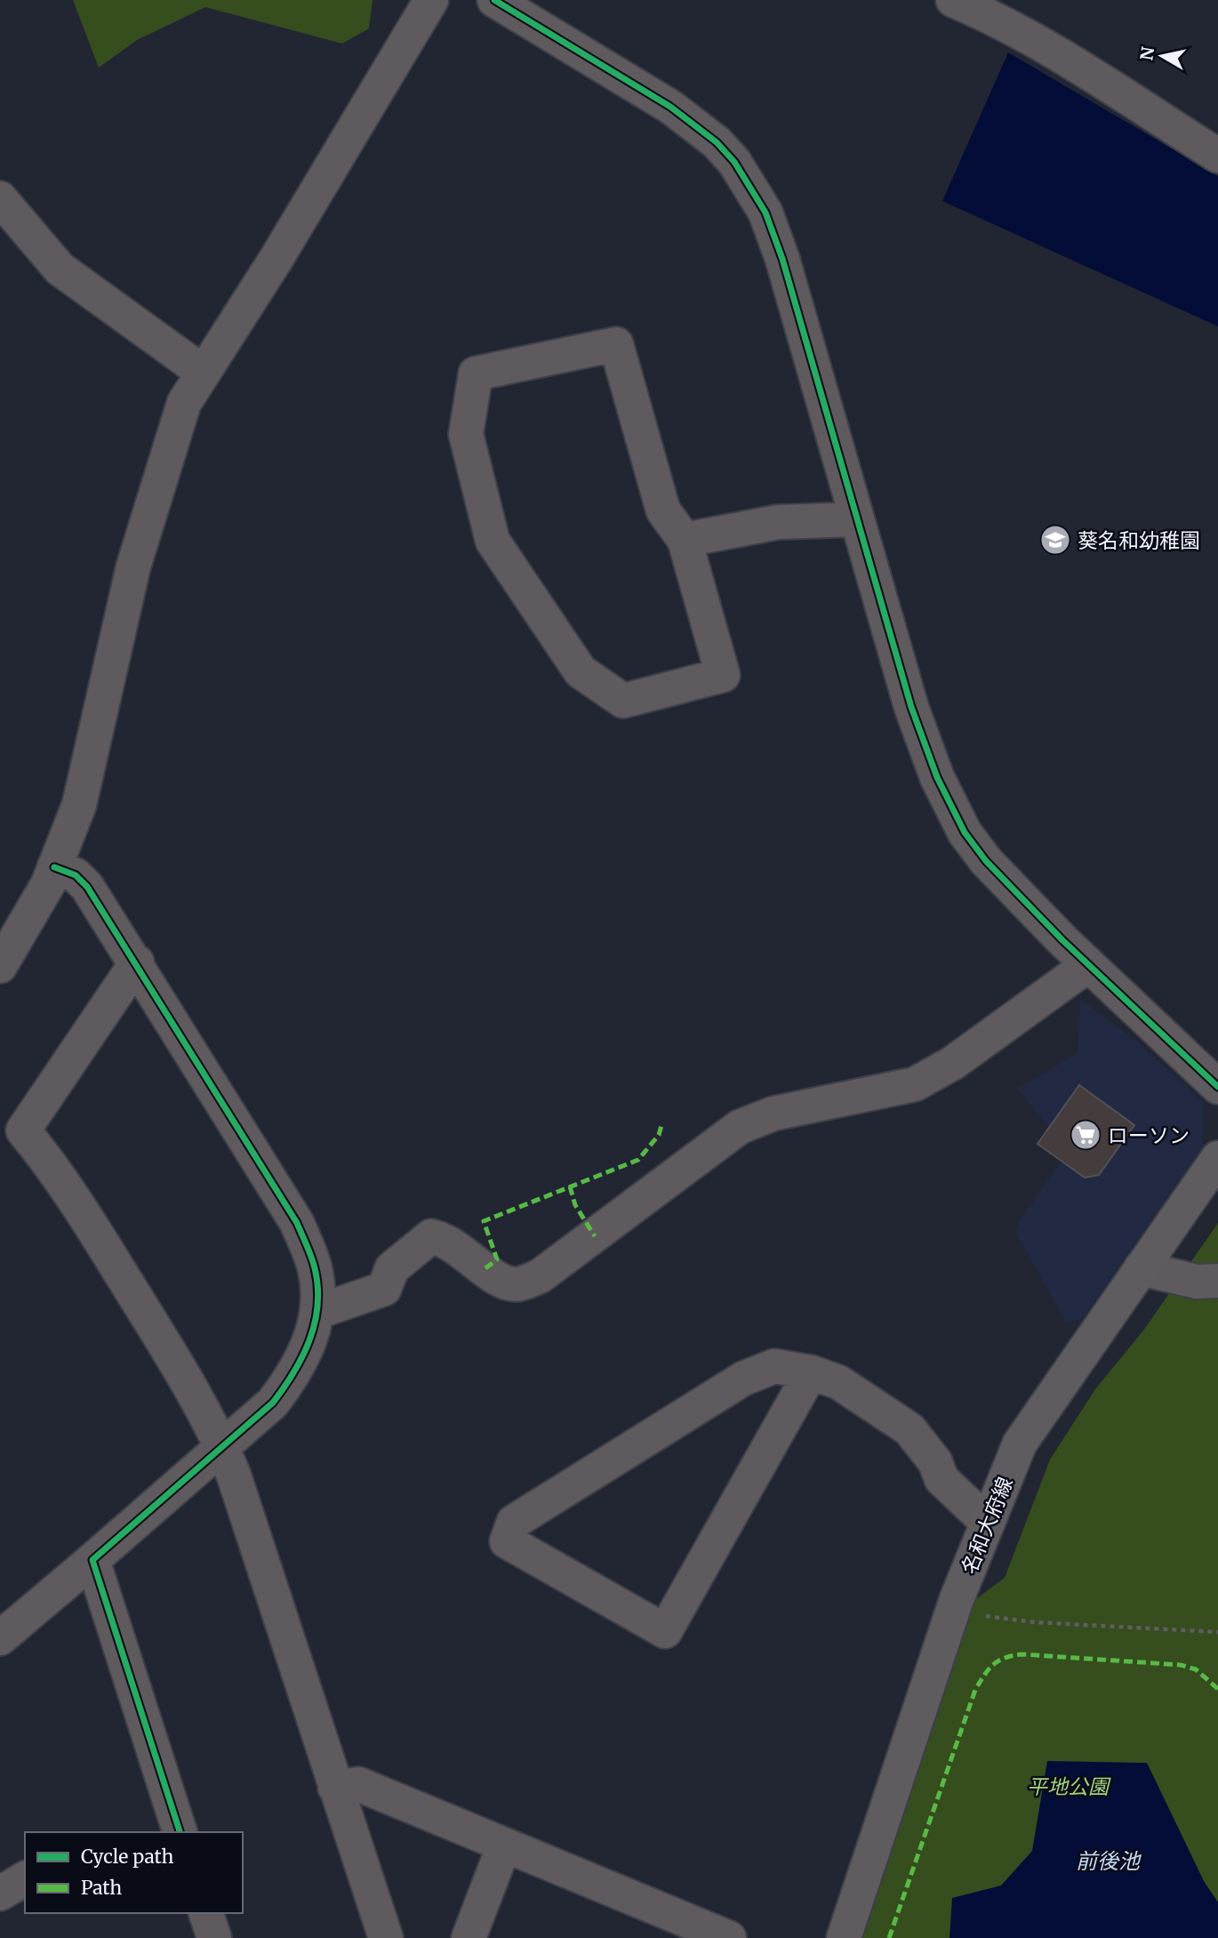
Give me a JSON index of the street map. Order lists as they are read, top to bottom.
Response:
{
  "streets": {
    "main road": ["名和大府線"]
  },
  "water": ["前後池"],
  "parks": ["平地公園"],
  "places": {
    "school or university": ["葵名和幼稚園"],
    "supermarket": ["ローソン"]
  },
  "legend": ["Cycle path", "Path"],
  "north": "left"
}
